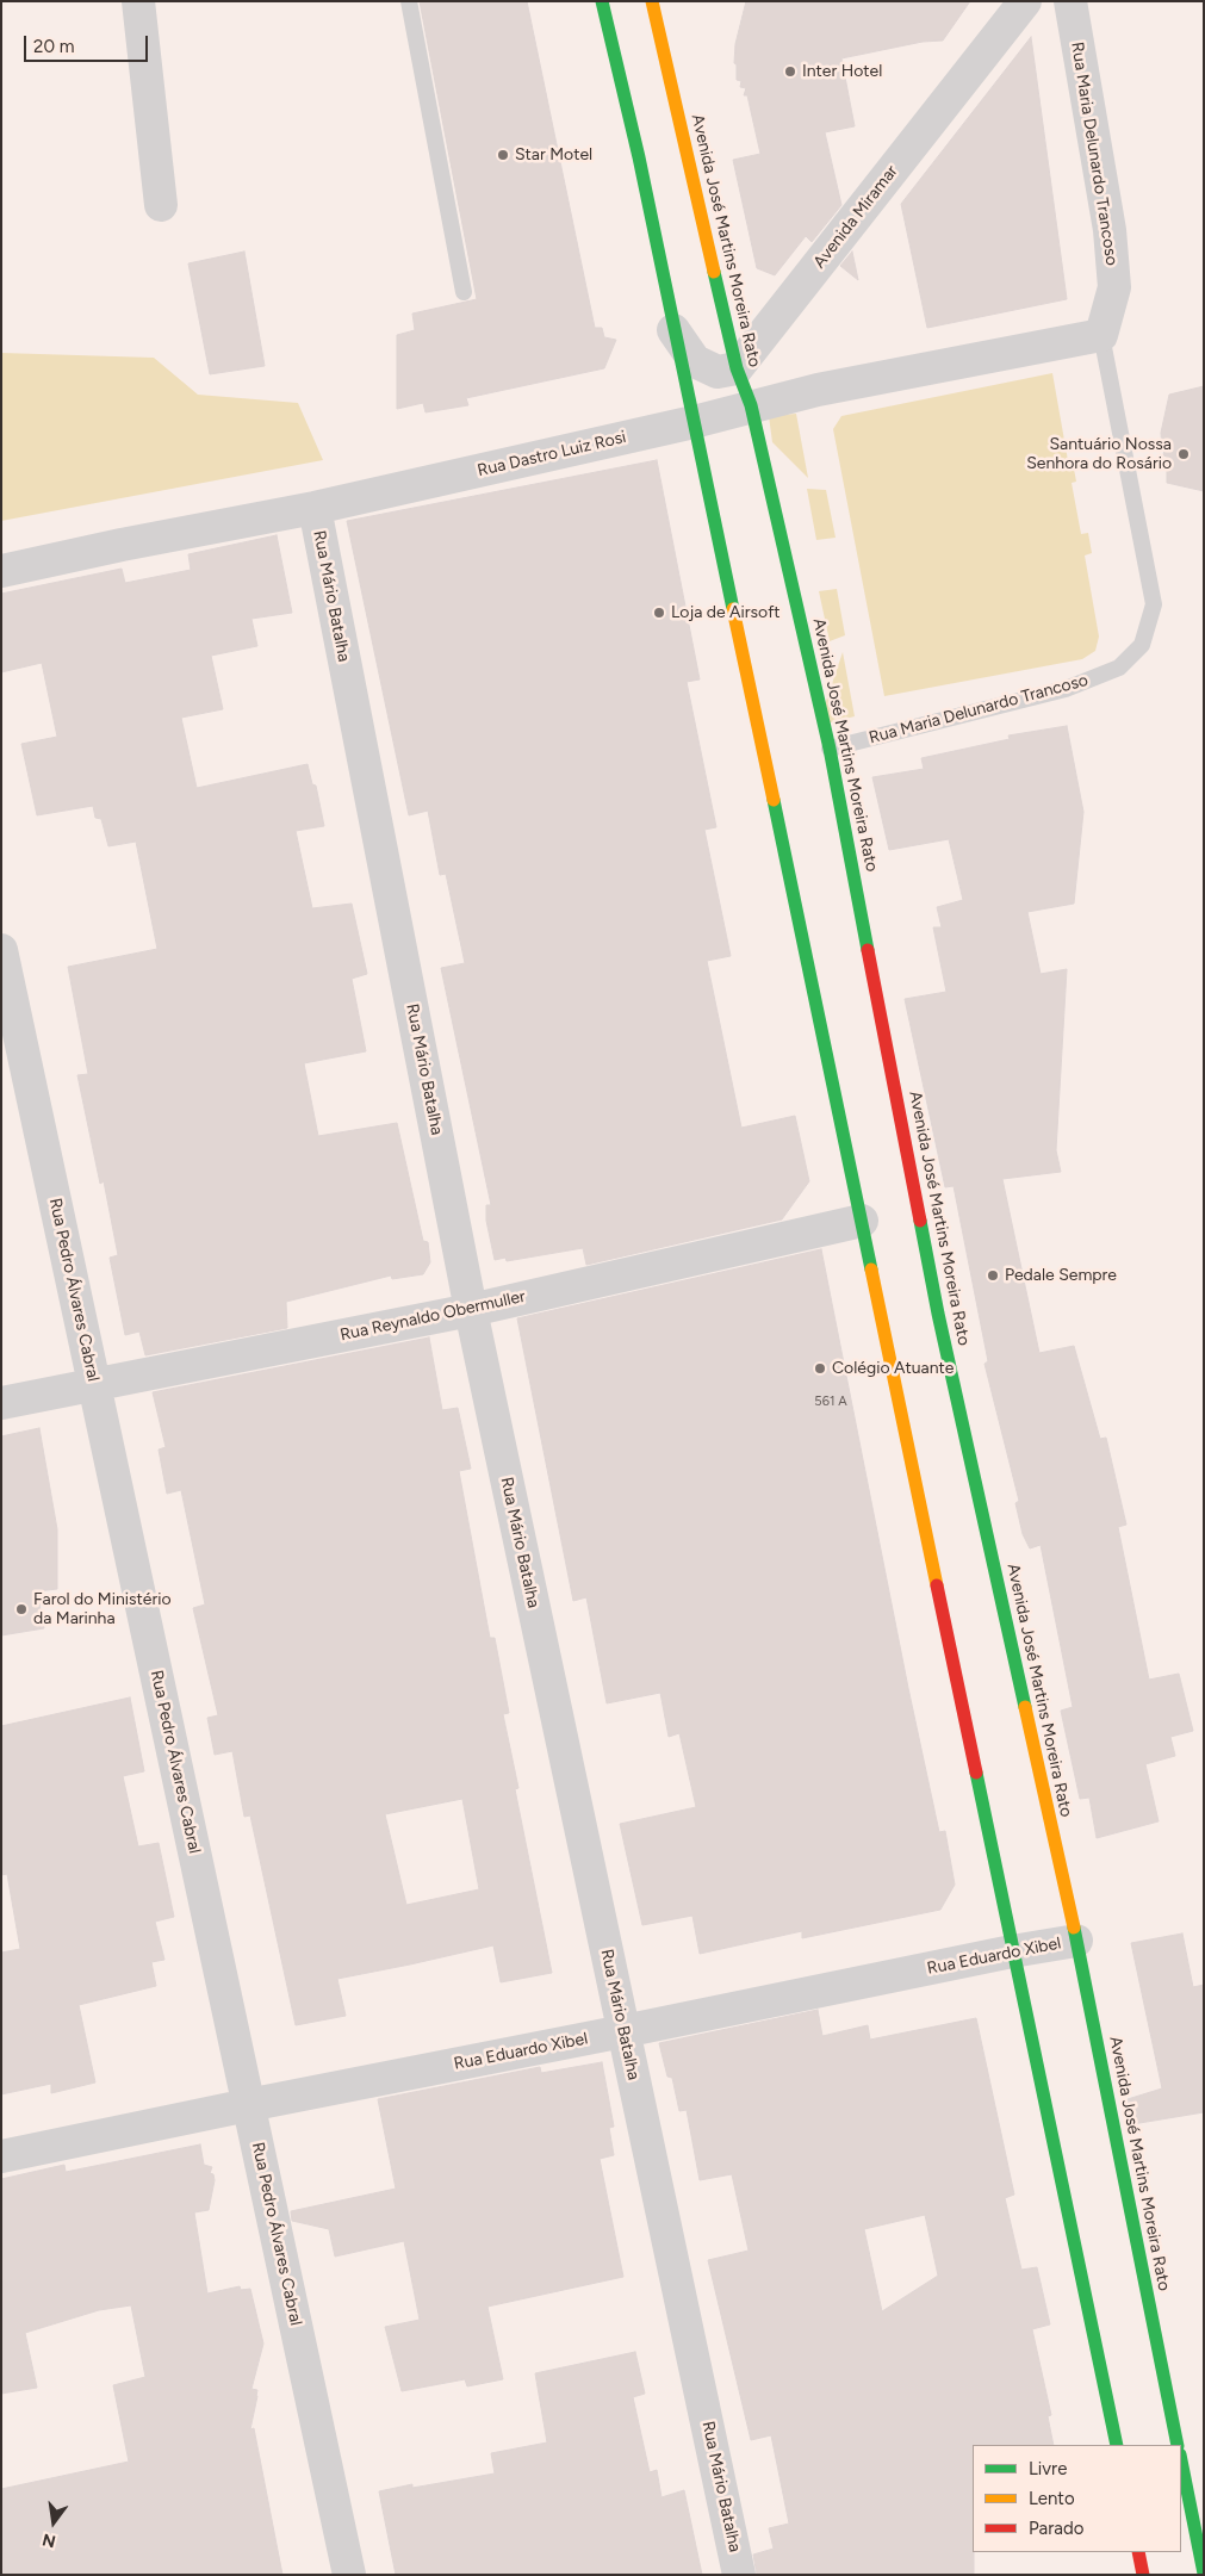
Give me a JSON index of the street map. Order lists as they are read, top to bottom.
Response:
{
  "streets": {
    "street": [
      "Rua Maria Delunardo Trancoso",
      "Avenida Miramar",
      "Avenida José Martins Moreira Rato",
      "Rua Dastro Luiz Rosi",
      "Rua Mário Batalha",
      "Rua Pedro Álvares Cabral",
      "Rua Reynaldo Obermuller",
      "Rua Eduardo Xibel"
    ]
  },
  "crossings": [
    ["Rua Maria Delunardo Trancoso", "Avenida José Martins Moreira Rato"],
    ["Rua Maria Delunardo Trancoso", "Rua Dastro Luiz Rosi"],
    ["Avenida Miramar", "Avenida José Martins Moreira Rato"],
    ["Avenida José Martins Moreira Rato", "Rua Dastro Luiz Rosi"],
    ["Avenida José Martins Moreira Rato", "Rua Eduardo Xibel"],
    ["Rua Dastro Luiz Rosi", "Rua Mário Batalha"],
    ["Rua Mário Batalha", "Rua Reynaldo Obermuller"],
    ["Rua Mário Batalha", "Rua Eduardo Xibel"],
    ["Rua Pedro Álvares Cabral", "Rua Reynaldo Obermuller"],
    ["Rua Pedro Álvares Cabral", "Rua Eduardo Xibel"]
  ],
  "places": [
    "Inter Hotel",
    "Star Motel",
    "Santuário Nossa Senhora do Rosário",
    "Loja de Airsoft",
    "Pedale Sempre",
    "Colégio Atuante",
    "Farol do Ministério da Marinha"
  ],
  "house_numbers": ["561 A"],
  "legend": ["Livre", "Lento", "Parado"],
  "scale_bar": "20 m",
  "north": "bottom"
}
